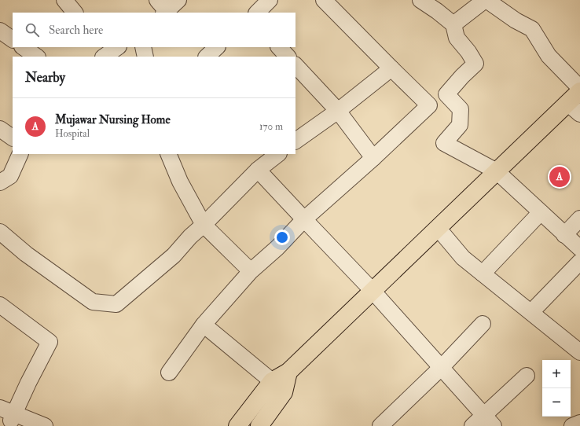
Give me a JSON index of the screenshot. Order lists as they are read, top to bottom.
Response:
{
  "page": {
    "search": "Search here",
    "heading": "Nearby",
    "list": [
      {
        "mark": "A",
        "name": "Mujawar Nursing Home",
        "note": "Hospital",
        "value": "170 m"
      }
    ],
    "pins": "A",
    "map_buttons": ["+", "−"]
  }
}
